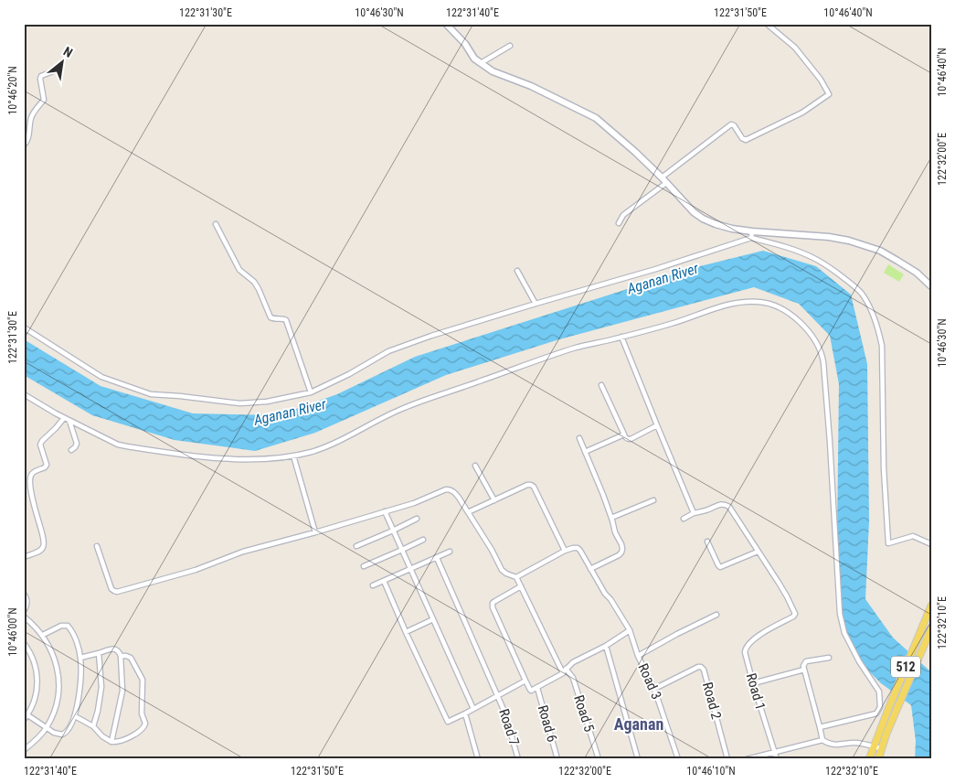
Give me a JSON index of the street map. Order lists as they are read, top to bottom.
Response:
{
  "streets": {
    "main road": ["512"],
    "street": [
      "Road 3",
      "Road 1",
      "Road 2",
      "Road 5",
      "Road 6",
      "Road 7"
    ]
  },
  "crossings": [
    ["Road 3", "Road 2"]
  ],
  "districts": ["Aganan"],
  "water": ["Aganan River"],
  "north": "top right",
  "coordinates": [
    "122°31'30\"E",
    "10°46'30\"N",
    "122°31'40\"E",
    "122°31'50\"E",
    "10°46'40\"N",
    "10°46'20\"N",
    "122°32'00\"E",
    "122°32'10\"E",
    "10°46'00\"N",
    "10°46'10\"N"
  ]
}
